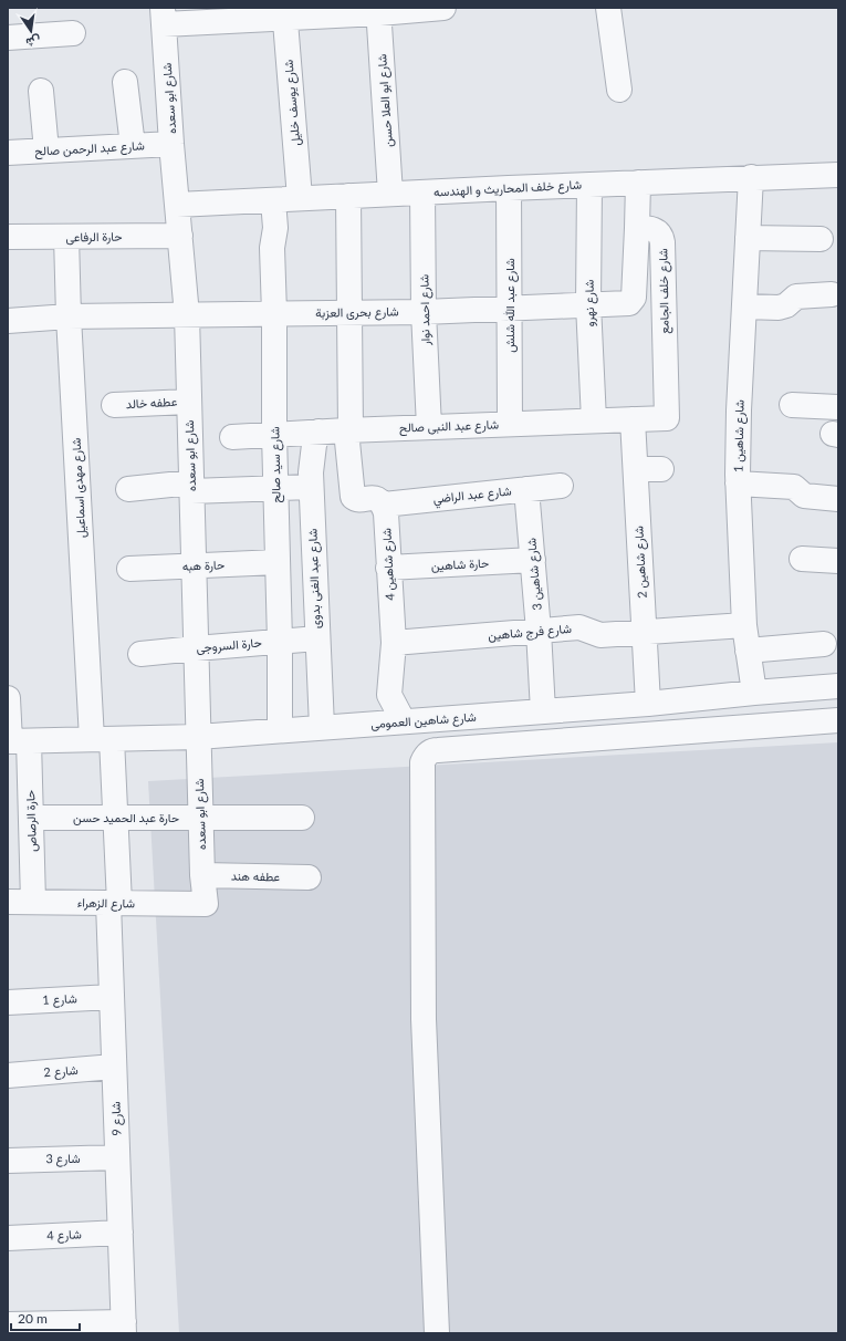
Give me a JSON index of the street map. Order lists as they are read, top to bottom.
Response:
{
  "streets": {
    "street": [
      "شارع ابو سعده",
      "شارع ابو العلا حسن",
      "شارع يوسف خليل",
      "شارع عبد الرحمن صالح",
      "شارع خلف المحاريث و الهندسه",
      "حارة الرفاعى",
      "شارع خلف الجامع",
      "شارع نهرو",
      "شارع عبد الله شلش",
      "شارع احمد نوار",
      "شارع بحرى العزبة",
      "عطفه خالد",
      "شارع عبد النبى صالح",
      "شارع شاهين 1",
      "شارع سيد صالح",
      "شارع مهدى اسماعيل",
      "شارع عبد الراضي",
      "شارع شاهين 2",
      "شارع شاهين 4",
      "حارة شاهين",
      "حارة هبه",
      "شارع شاهين 3",
      "شارع عبد الغنى بدوى",
      "شارع فرج شاهين",
      "حارة السروجى",
      "شارع شاهين العمومى",
      "حارة عبد الحميد حسن",
      "حارة الرصاص",
      "عطفه هند",
      "شارع الزهراء",
      "شارع 1",
      "شارع 2",
      "شارع 9",
      "شارع 3",
      "شارع 4"
    ]
  },
  "crossings": [
    ["شارع ابو سعده", "شارع عبد الرحمن صالح"],
    ["شارع ابو سعده", "شارع خلف المحاريث و الهندسه"],
    ["شارع ابو سعده", "حارة الرفاعى"],
    ["شارع ابو سعده", "شارع بحرى العزبة"],
    ["شارع ابو سعده", "عطفه خالد"],
    ["شارع ابو سعده", "حارة هبه"],
    ["شارع ابو سعده", "حارة السروجى"],
    ["شارع ابو سعده", "شارع شاهين العمومى"],
    ["شارع ابو سعده", "حارة عبد الحميد حسن"],
    ["شارع ابو سعده", "عطفه هند"],
    ["شارع ابو سعده", "شارع الزهراء"],
    ["شارع ابو العلا حسن", "شارع خلف المحاريث و الهندسه"],
    ["شارع يوسف خليل", "شارع خلف المحاريث و الهندسه"],
    ["شارع خلف المحاريث و الهندسه", "شارع نهرو"],
    ["شارع خلف المحاريث و الهندسه", "شارع عبد الله شلش"],
    ["شارع خلف المحاريث و الهندسه", "شارع احمد نوار"],
    ["شارع خلف المحاريث و الهندسه", "شارع شاهين 1"],
    ["شارع خلف المحاريث و الهندسه", "شارع سيد صالح"],
    ["حارة الرفاعى", "شارع مهدى اسماعيل"],
    ["شارع خلف الجامع", "شارع بحرى العزبة"],
    ["شارع خلف الجامع", "شارع عبد النبى صالح"],
    ["شارع نهرو", "شارع بحرى العزبة"],
    ["شارع نهرو", "شارع عبد النبى صالح"],
    ["شارع عبد الله شلش", "شارع بحرى العزبة"],
    ["شارع عبد الله شلش", "شارع عبد النبى صالح"],
    ["شارع احمد نوار", "شارع بحرى العزبة"],
    ["شارع احمد نوار", "شارع عبد النبى صالح"],
    ["شارع بحرى العزبة", "شارع سيد صالح"],
    ["شارع بحرى العزبة", "شارع مهدى اسماعيل"],
    ["شارع عبد النبى صالح", "شارع سيد صالح"],
    ["شارع عبد النبى صالح", "شارع شاهين 2"],
    ["شارع عبد النبى صالح", "شارع عبد الغنى بدوى"],
    ["شارع شاهين 1", "شارع فرج شاهين"],
    ["شارع شاهين 1", "شارع شاهين العمومى"],
    ["شارع سيد صالح", "حارة هبه"],
    ["شارع سيد صالح", "حارة السروجى"],
    ["شارع سيد صالح", "شارع شاهين العمومى"],
    ["شارع مهدى اسماعيل", "شارع شاهين العمومى"],
    ["شارع مهدى اسماعيل", "حارة عبد الحميد حسن"],
    ["شارع مهدى اسماعيل", "شارع 9"],
    ["شارع عبد الراضي", "شارع شاهين 4"],
    ["شارع عبد الراضي", "شارع شاهين 3"],
    ["شارع شاهين 2", "شارع فرج شاهين"],
    ["شارع شاهين 2", "شارع شاهين العمومى"],
    ["شارع شاهين 4", "حارة شاهين"],
    ["شارع شاهين 4", "شارع فرج شاهين"],
    ["شارع شاهين 4", "شارع شاهين العمومى"],
    ["حارة شاهين", "شارع شاهين 3"],
    ["شارع شاهين 3", "شارع فرج شاهين"],
    ["شارع شاهين 3", "شارع شاهين العمومى"],
    ["شارع عبد الغنى بدوى", "حارة السروجى"],
    ["شارع عبد الغنى بدوى", "شارع شاهين العمومى"],
    ["شارع شاهين العمومى", "حارة الرصاص"],
    ["حارة عبد الحميد حسن", "حارة الرصاص"],
    ["حارة عبد الحميد حسن", "شارع 9"],
    ["حارة الرصاص", "شارع الزهراء"],
    ["شارع الزهراء", "شارع 9"],
    ["شارع 1", "شارع 9"],
    ["شارع 2", "شارع 9"],
    ["شارع 9", "شارع 3"],
    ["شارع 9", "شارع 4"]
  ],
  "scale_bar": "20 m",
  "north": "bottom"
}
